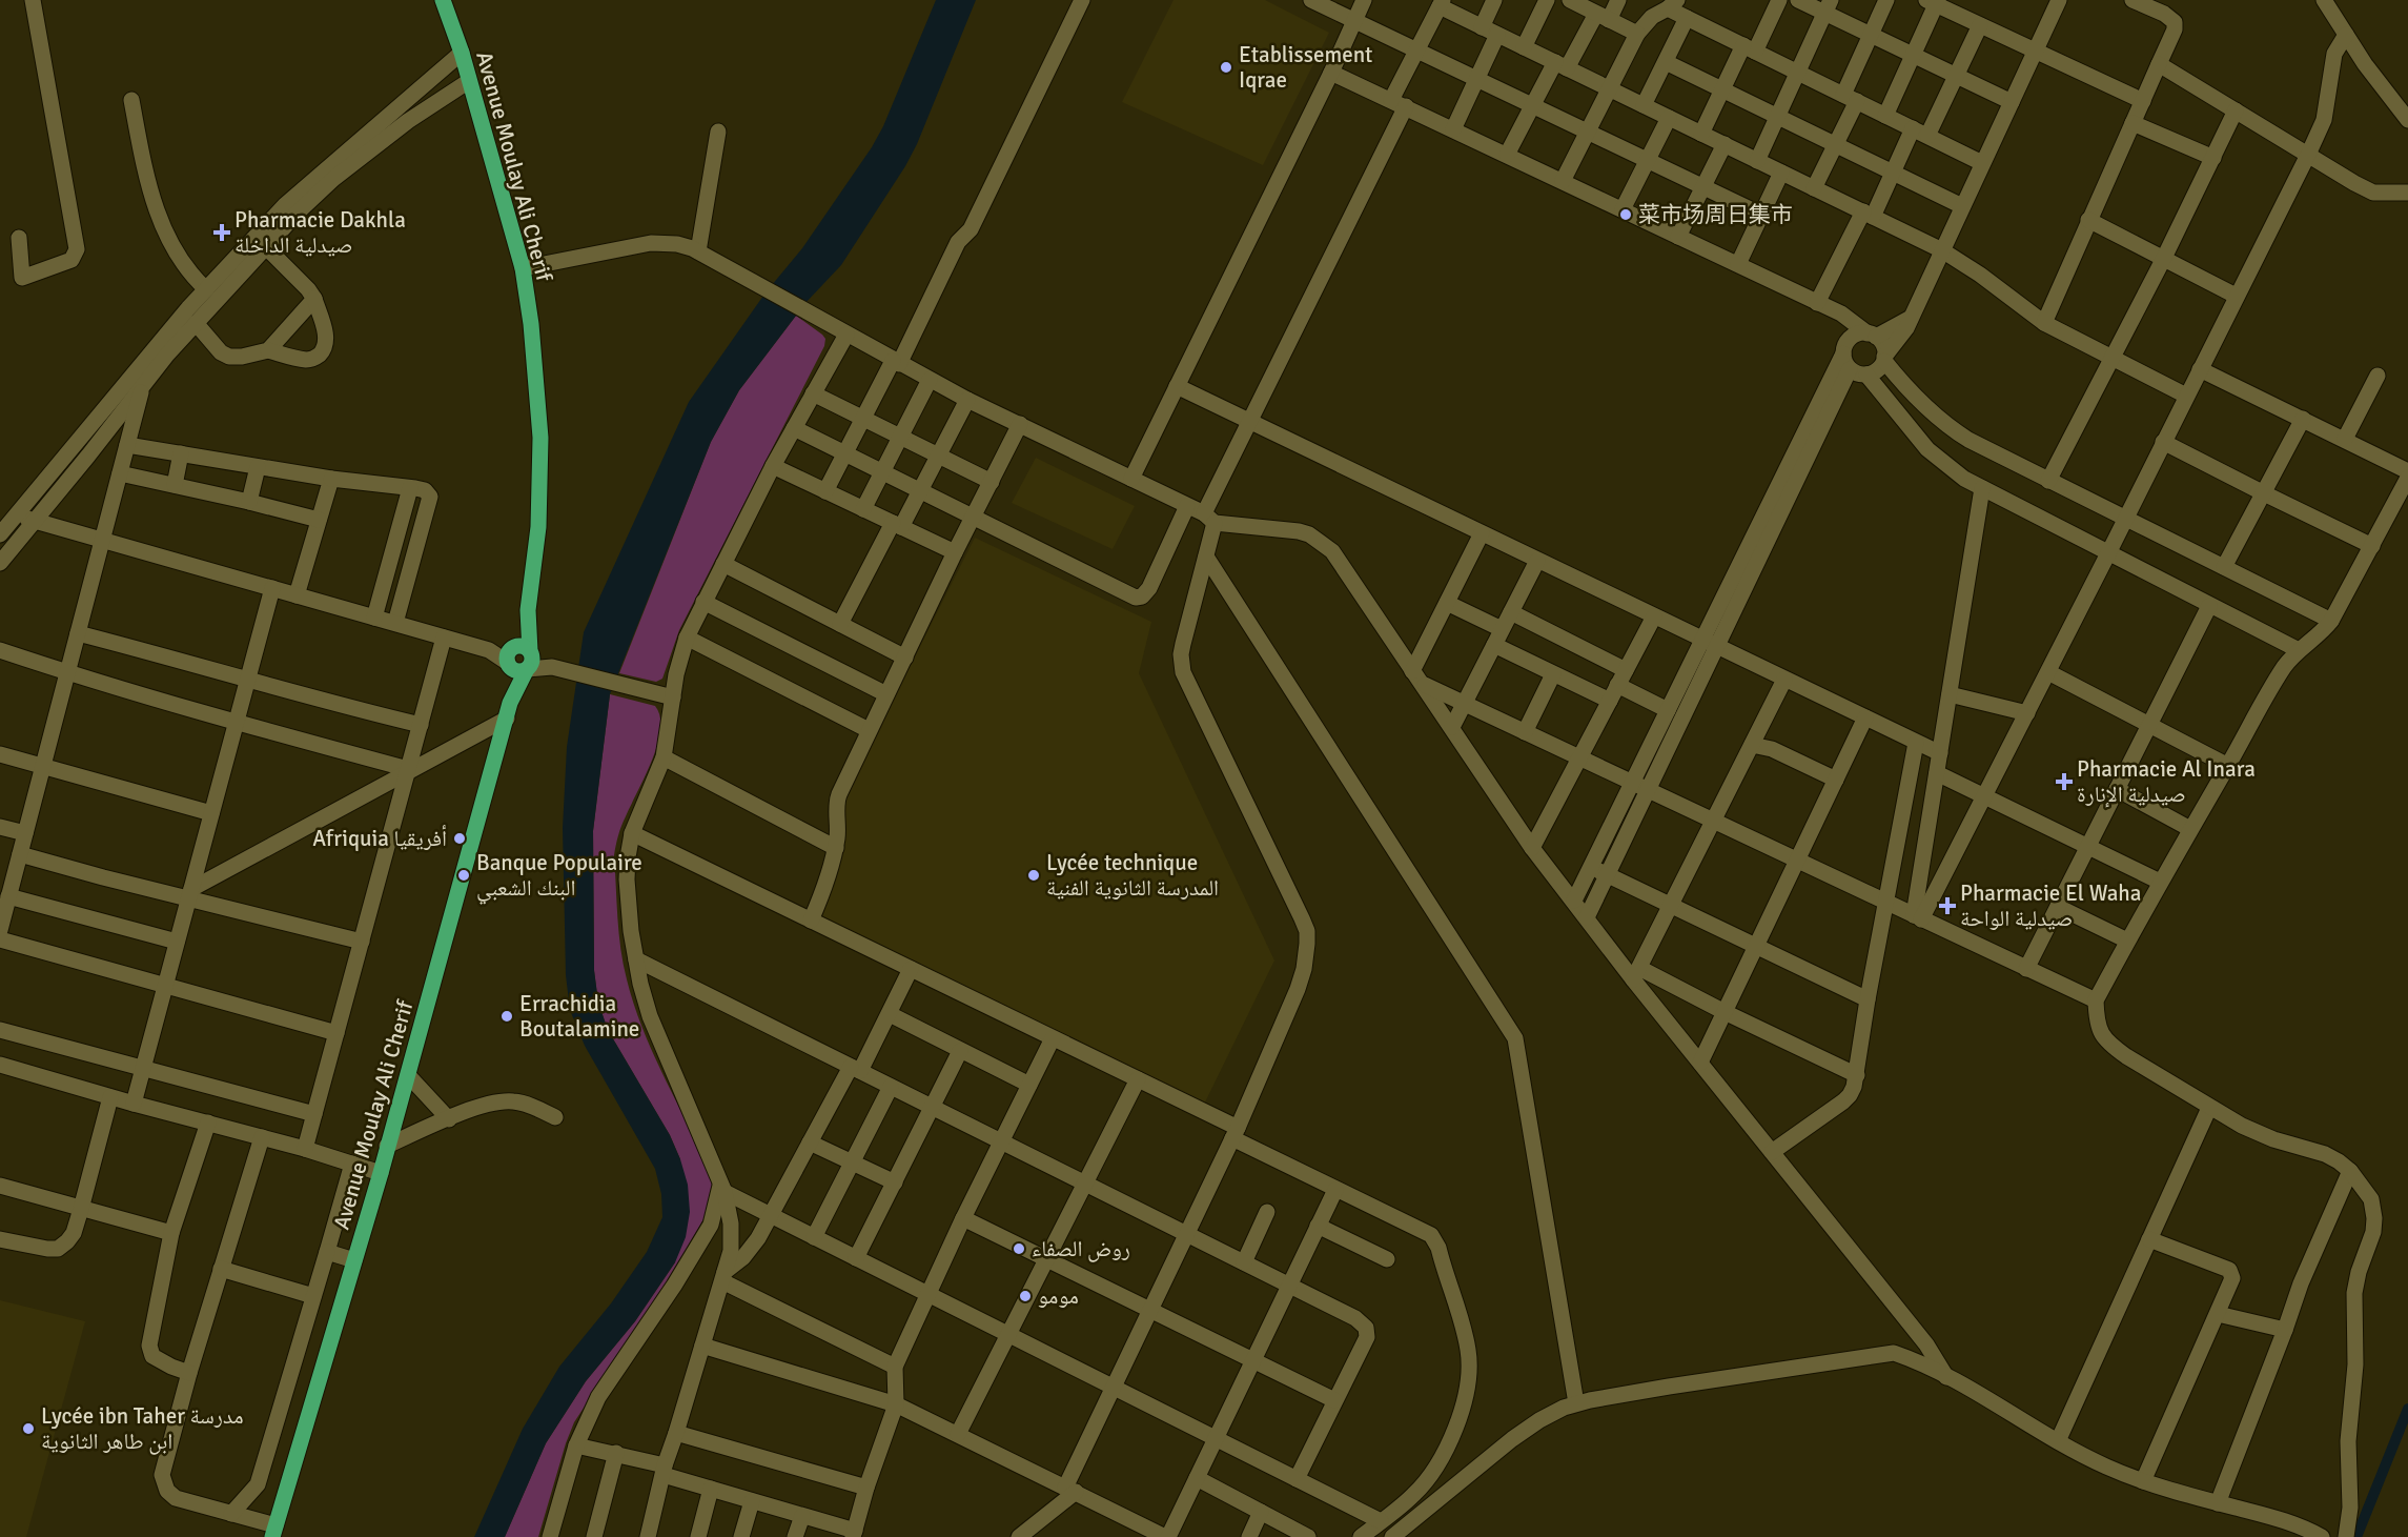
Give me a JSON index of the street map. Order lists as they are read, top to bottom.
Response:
{
  "streets": {
    "main road": ["Avenue Moulay Ali Cherif"]
  },
  "places": {
    "other": [
      "Etablissement Iqrae",
      "菜市场周日集市",
      "Afriquia أفريقيا",
      "Banque Populaire البنك الشعبي",
      "Lycée technique المدرسة الثانوية الفنية",
      "Errachidia Boutalamine",
      "روض الصفاء",
      "مومو",
      "Lycée ibn Taher مدرسة ابن طاهر الثانوية"
    ],
    "health": ["Pharmacie Dakhla صيدلية الداخلة", "Pharmacie Al Inara صيدلية الإنارة", "Pharmacie El Waha صيدلية الواحة"]
  }
}
